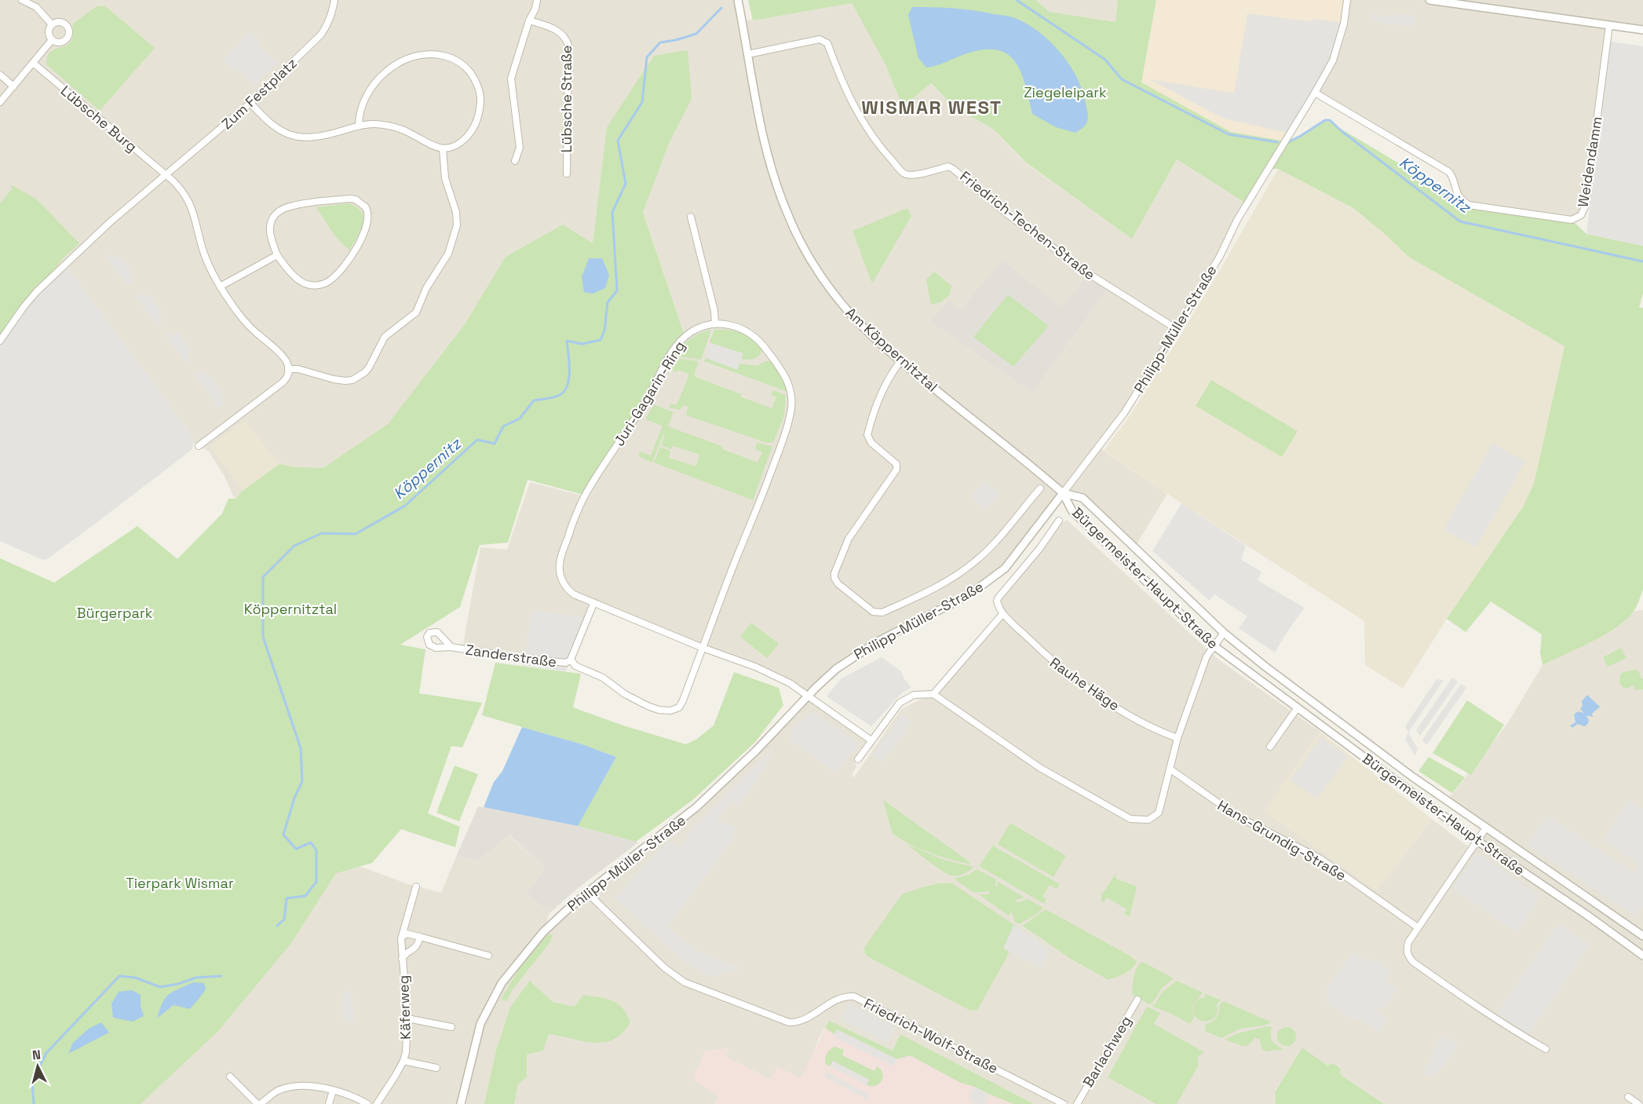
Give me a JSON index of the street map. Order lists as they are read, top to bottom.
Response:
{
  "streets": {
    "street": [
      "Zum Festplatz",
      "Lübsche Straße",
      "Lübsche Burg",
      "Weidendamm",
      "Friedrich-Techen-Straße",
      "Philipp-Müller-Straße",
      "Am Köppernitztal",
      "Juri-Gagarin-Ring",
      "Bürgermeister-Haupt-Straße",
      "Zanderstraße",
      "Rauhe Häge",
      "Hans-Grundig-Straße",
      "Käferweg",
      "Friedrich-Wolf-Straße",
      "Barlachweg"
    ]
  },
  "crossings": [
    ["Zum Festplatz", "Lübsche Burg"],
    ["Weidendamm", "Philipp-Müller-Straße"],
    ["Friedrich-Techen-Straße", "Philipp-Müller-Straße"],
    ["Friedrich-Techen-Straße", "Am Köppernitztal"],
    ["Philipp-Müller-Straße", "Am Köppernitztal"],
    ["Philipp-Müller-Straße", "Juri-Gagarin-Ring"],
    ["Philipp-Müller-Straße", "Bürgermeister-Haupt-Straße"],
    ["Philipp-Müller-Straße", "Rauhe Häge"],
    ["Philipp-Müller-Straße", "Friedrich-Wolf-Straße"],
    ["Am Köppernitztal", "Bürgermeister-Haupt-Straße"],
    ["Juri-Gagarin-Ring", "Zanderstraße"]
  ],
  "districts": ["WISMAR WEST"],
  "water": ["Köppernitz"],
  "parks": [
    "Ziegeleipark",
    "Köppernitztal",
    "Bürgerpark",
    "Tierpark Wismar"
  ],
  "north": "top"
}
